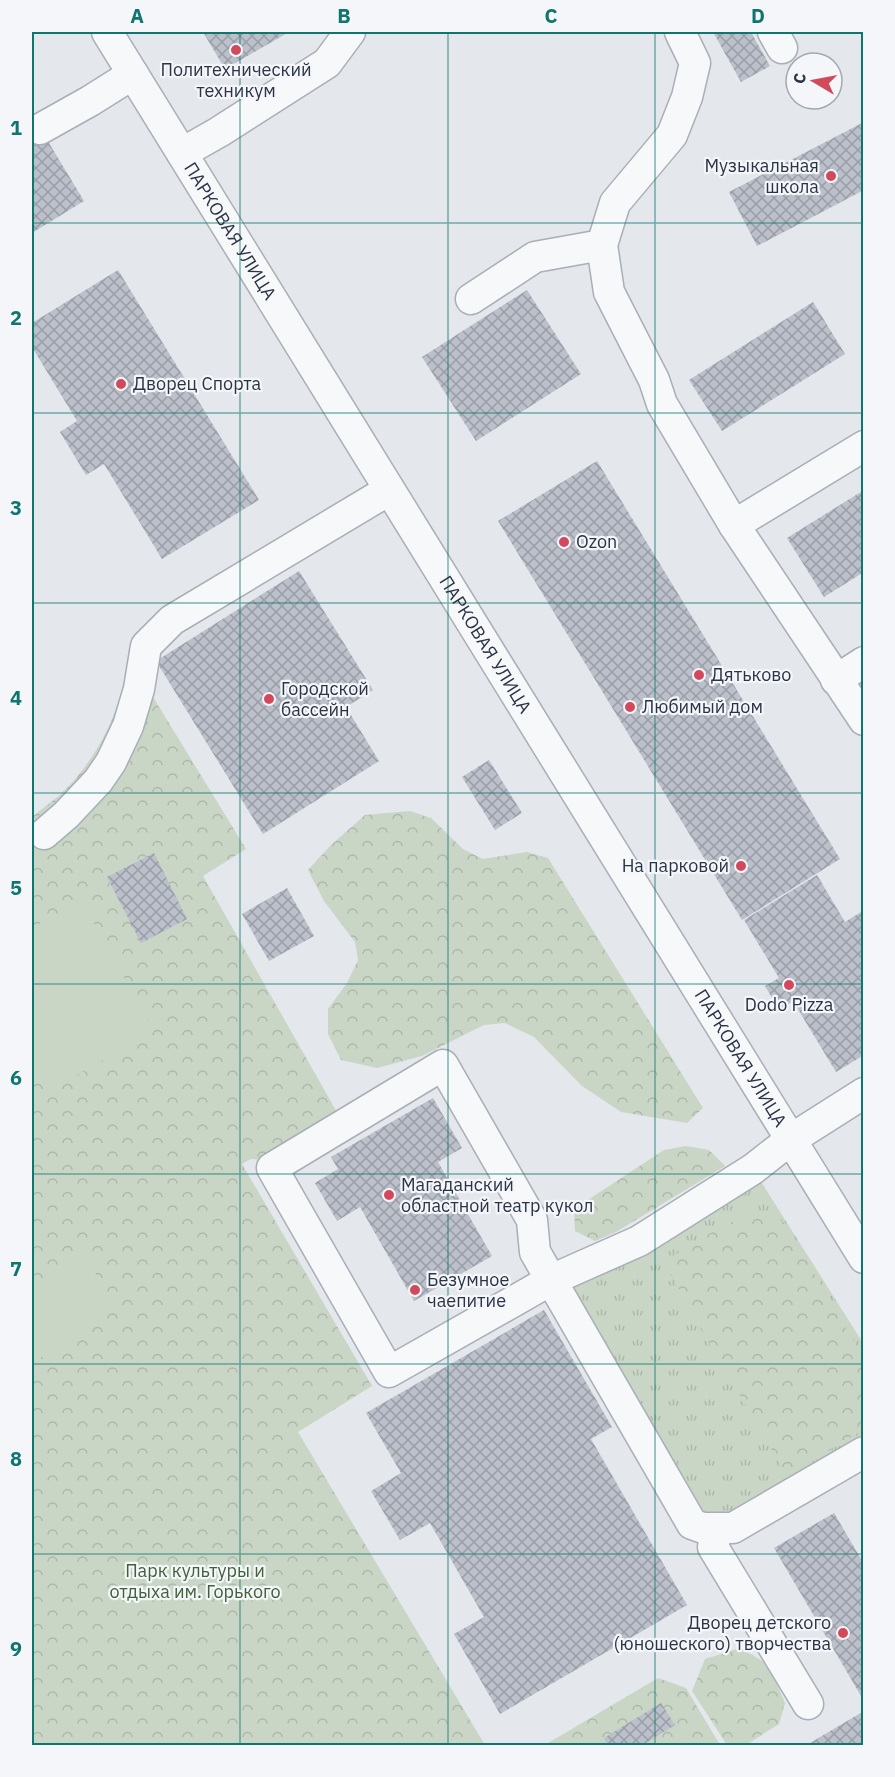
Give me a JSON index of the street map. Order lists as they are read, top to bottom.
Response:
{
  "streets": {
    "street": ["ПАРКОВАЯ УЛИЦА"]
  },
  "parks": ["Парк культуры и отдыха им. Горького"],
  "places": [
    "Политехнический техникум",
    "Музыкальная школа",
    "Дворец Спорта",
    "Ozon",
    "Дятьково",
    "Городской бассейн",
    "Любимый дом",
    "На парковой",
    "Dodo Pizza",
    "Магаданский областной театр кукол",
    "Безумное чаепитие",
    "Дворец детского (юношеского) творчества"
  ],
  "north": "left",
  "grid": {
    "columns": [
      "A",
      "B",
      "C",
      "D"
    ],
    "rows": [
      "1",
      "2",
      "3",
      "4",
      "5",
      "6",
      "7",
      "8",
      "9"
    ]
  }
}
